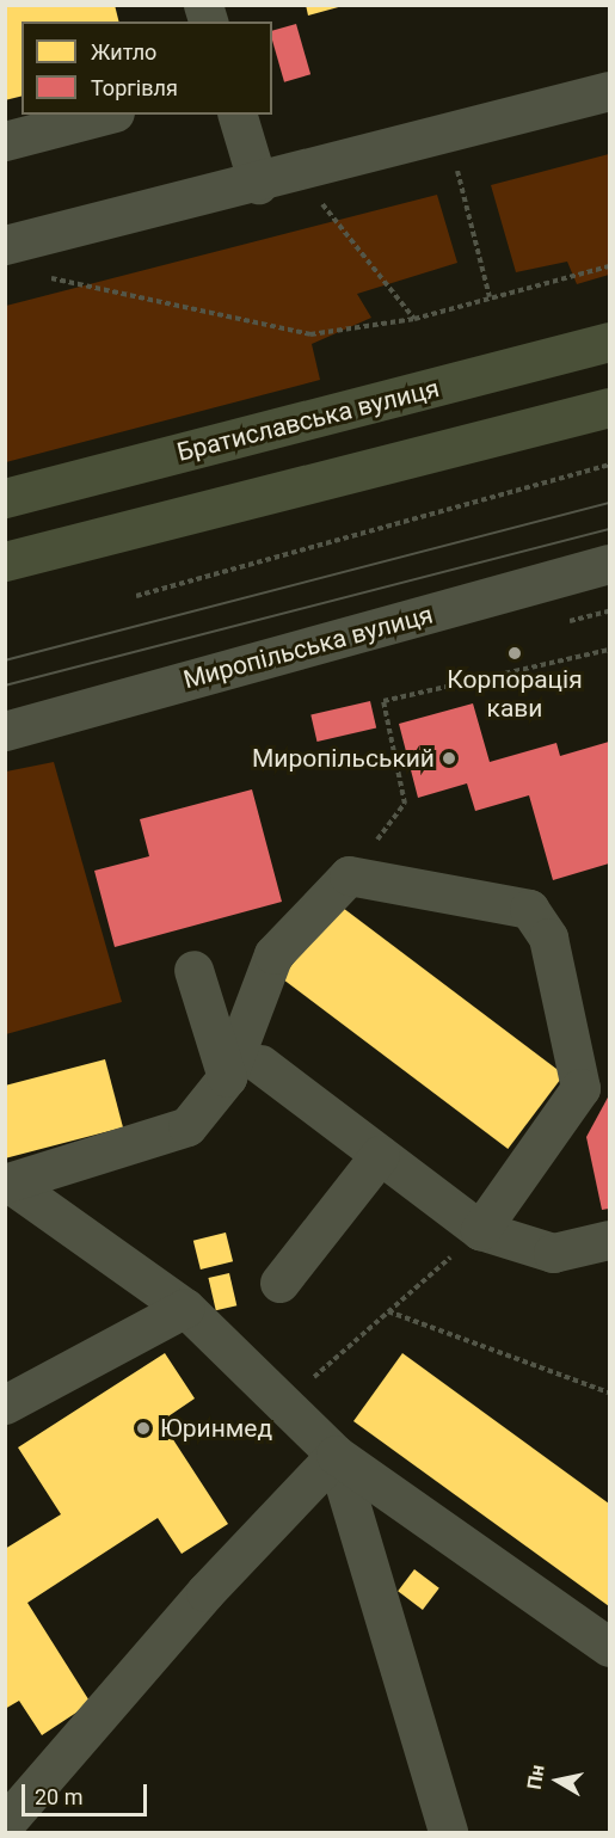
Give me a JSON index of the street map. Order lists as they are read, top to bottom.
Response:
{
  "streets": {
    "main road": ["Братиславська вулиця"],
    "street": ["Миропільська вулиця"]
  },
  "places": ["Корпорація кави", "Миропільський", "Юринмед"],
  "legend": ["Житло", "Торгівля"],
  "scale_bar": "20 m",
  "north": "left"
}
